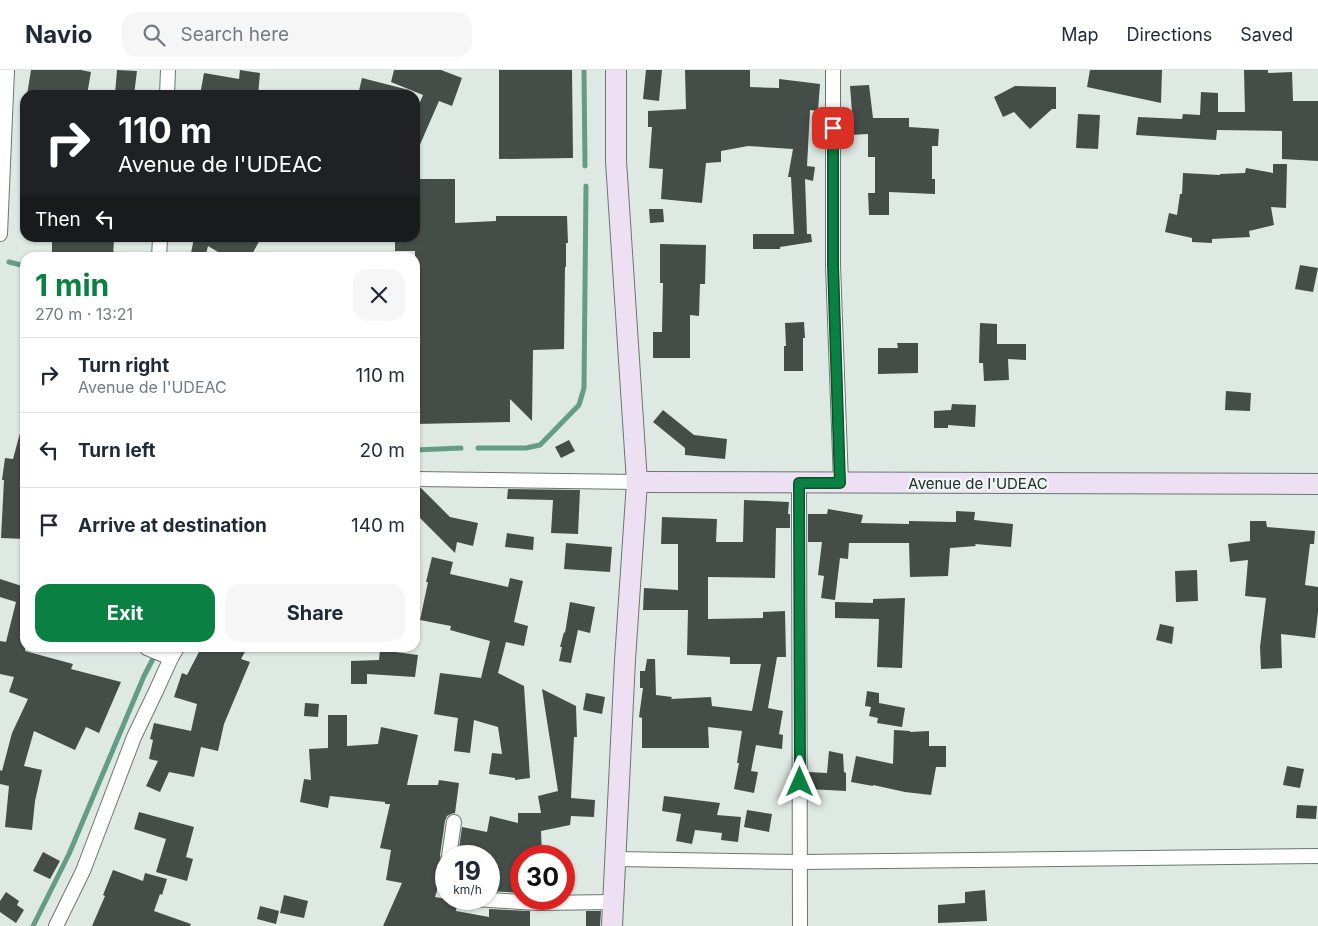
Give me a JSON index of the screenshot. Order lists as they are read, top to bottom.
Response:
{
  "streets": {
    "main road": ["Avenue de I'UDEAC"]
  },
  "page": {
    "header": "Navio",
    "search": "Search here",
    "nav": ["Map", "Directions", "Saved"],
    "turn": ["110 m", "Avenue de I'UDEAC"],
    "then": "Then",
    "heading": ["1 min", "270 m · 13:21"],
    "list": [
      {
        "name": "Turn right",
        "note": "Avenue de I'UDEAC",
        "value": "110 m"
      },
      {
        "name": "Turn left",
        "value": "20 m"
      },
      {
        "name": "Arrive at destination",
        "value": "140 m"
      }
    ],
    "buttons": ["Exit", "Share"],
    "speed": "19 km/h",
    "limit": "30"
  }
}
